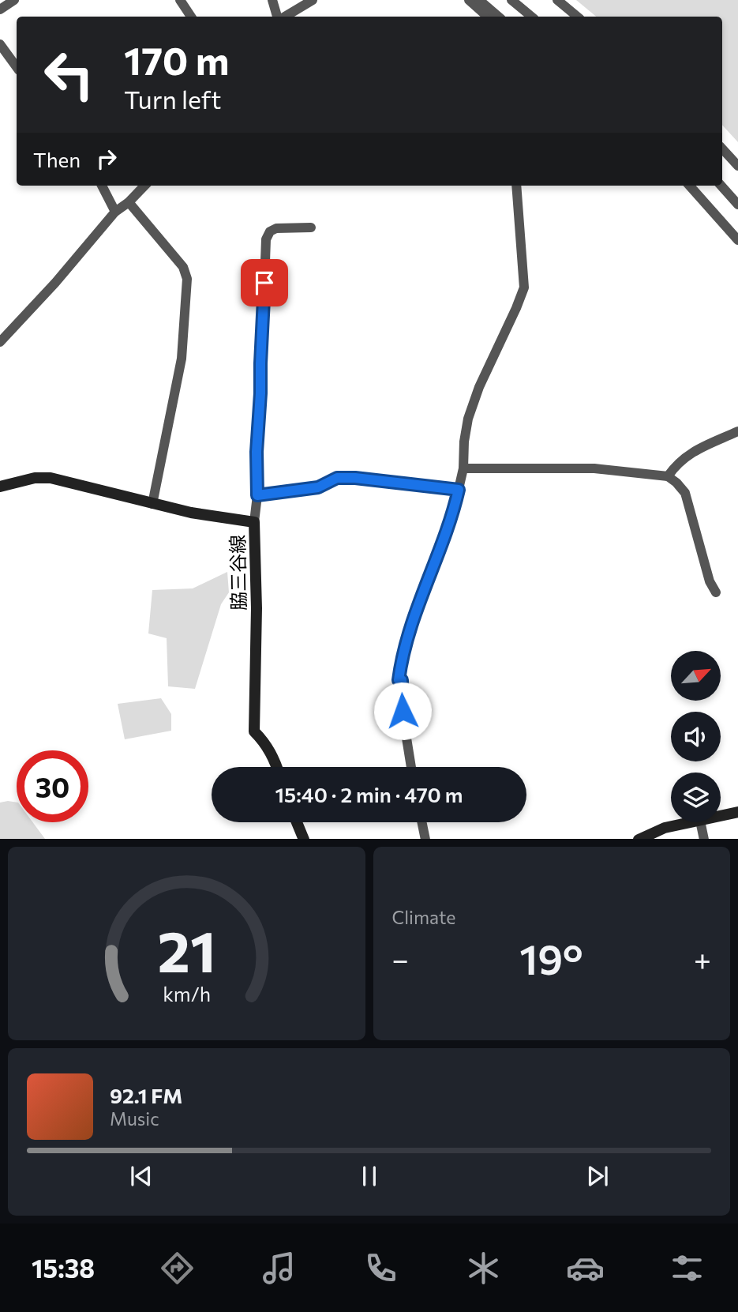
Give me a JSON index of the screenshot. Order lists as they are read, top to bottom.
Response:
{
  "streets": {
    "main road": ["脇三谷線"]
  },
  "north": "top right",
  "page": {
    "turn": ["170 m", "Turn left"],
    "then": "Then",
    "limit": "30",
    "trip": "15:40 · 2 min · 470 m",
    "tile": "Climate",
    "heat": ["−", "19°", "+"],
    "song": ["92.1 FM", "Music"],
    "tabs": "15:38",
    "gauge": ["21", "km/h"]
  }
}
